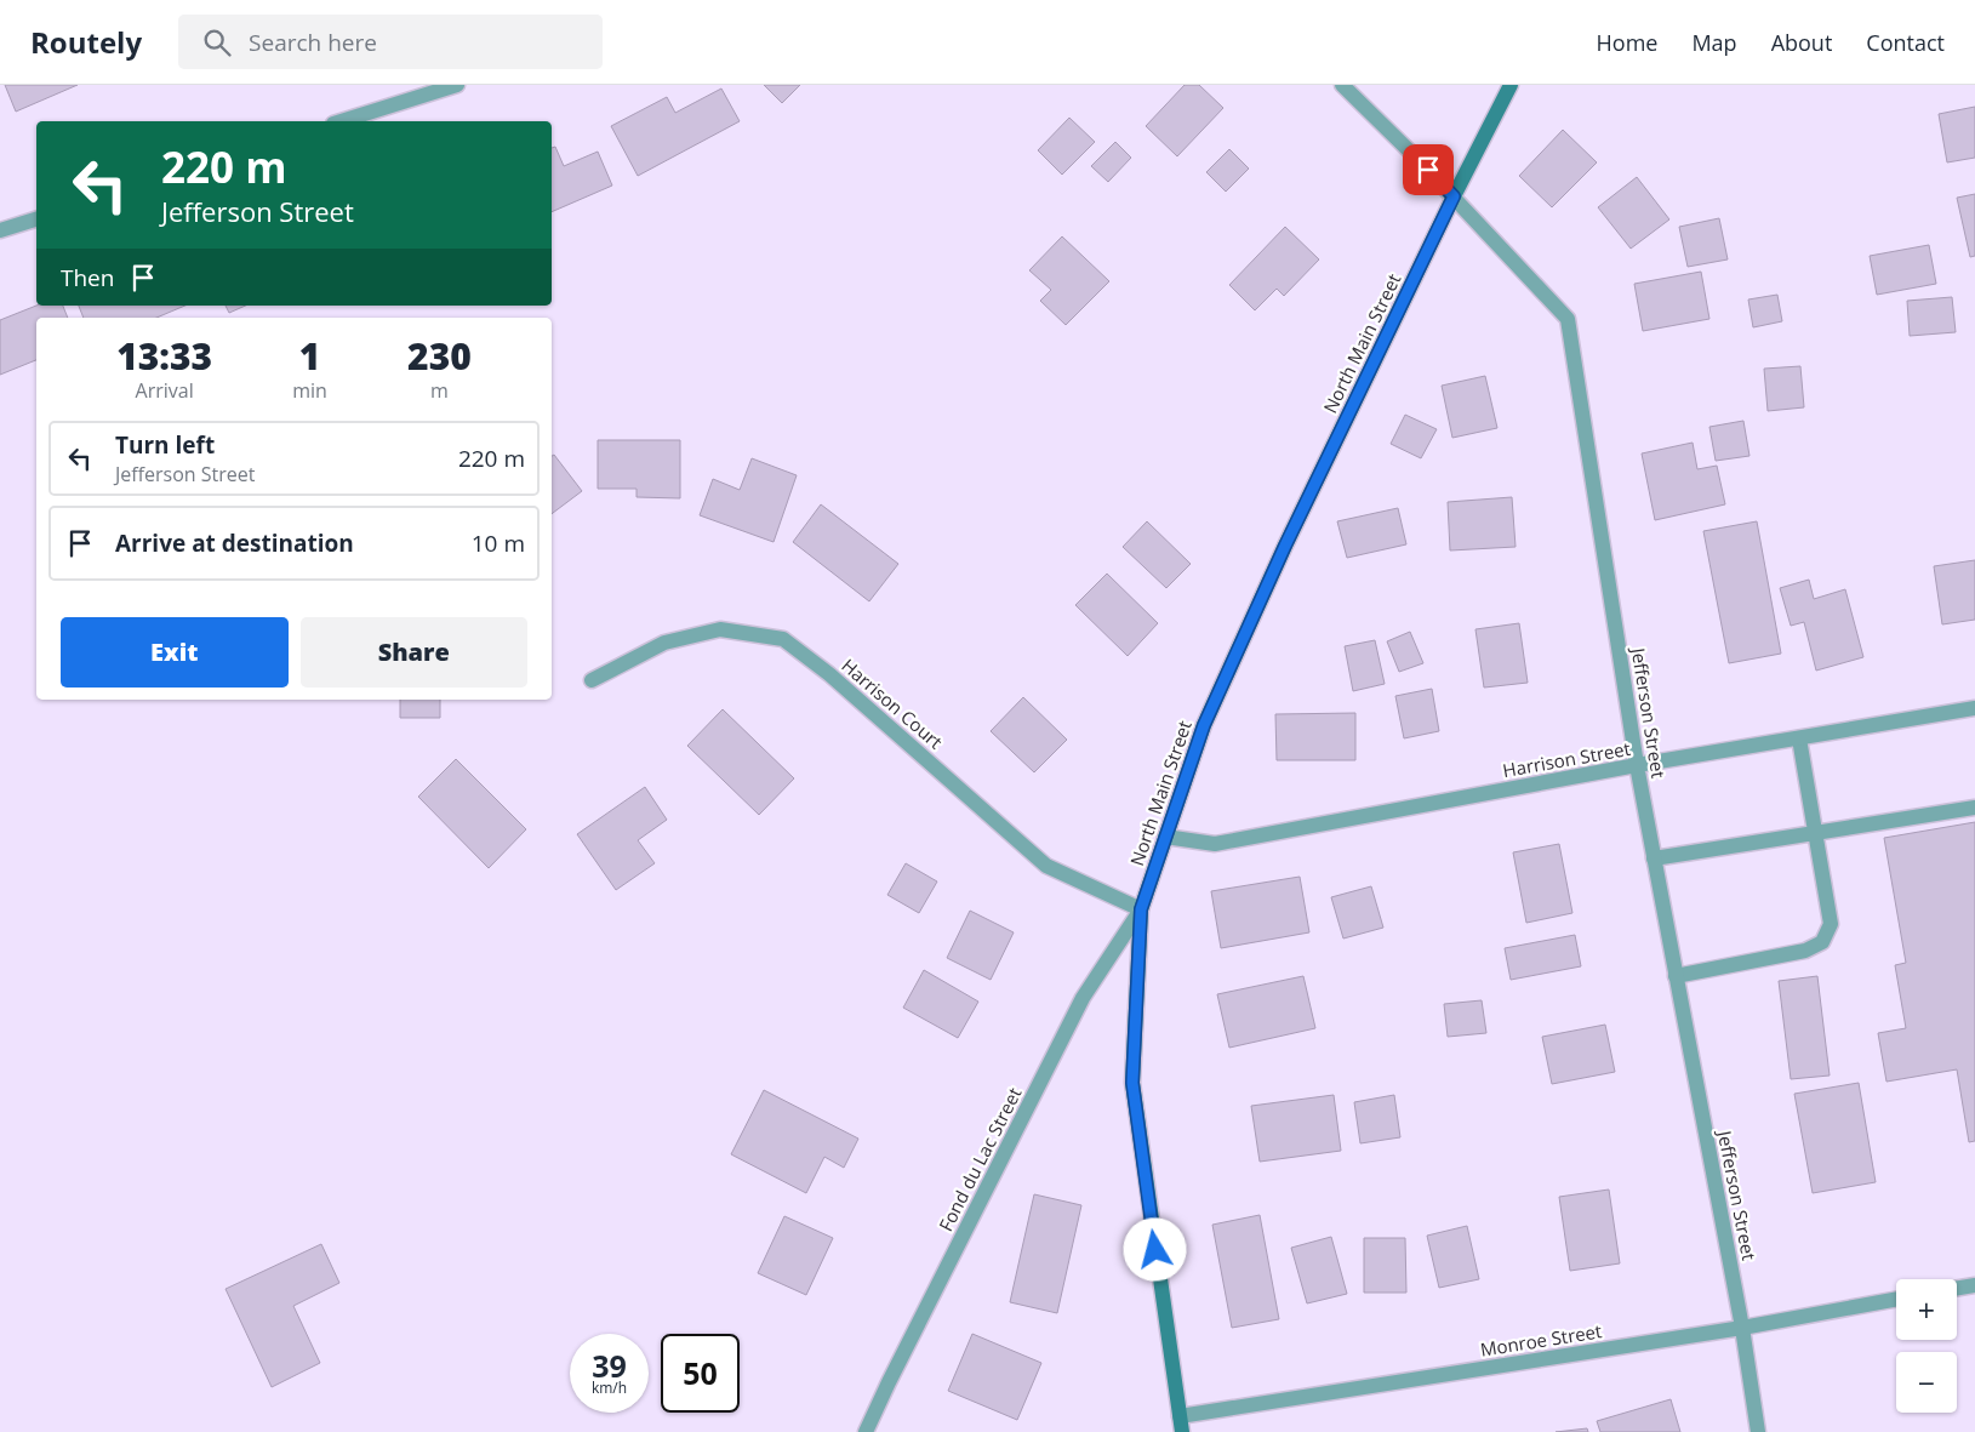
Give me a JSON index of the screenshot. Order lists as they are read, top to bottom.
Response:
{
  "streets": {
    "main road": ["North Main Street"],
    "street": [
      "Harrison Court",
      "Jefferson Street",
      "Harrison Street",
      "Fond du Lac Street",
      "Monroe Street"
    ]
  },
  "crossings": [
    ["North Main Street", "Harrison Court"],
    ["North Main Street", "Jefferson Street"],
    ["North Main Street", "Harrison Street"],
    ["North Main Street", "Fond du Lac Street"],
    ["North Main Street", "Monroe Street"],
    ["Harrison Court", "Fond du Lac Street"],
    ["Jefferson Street", "Harrison Street"],
    ["Jefferson Street", "Monroe Street"]
  ],
  "page": {
    "header": "Routely",
    "search": "Search here",
    "nav": [
      "Home",
      "Map",
      "About",
      "Contact"
    ],
    "turn": ["220 m", "Jefferson Street"],
    "then": "Then",
    "eta": [
      "13:33",
      "Arrival",
      "1",
      "min",
      "230",
      "m"
    ],
    "list": [
      {
        "name": "Turn left",
        "note": "Jefferson Street",
        "value": "220 m"
      },
      {
        "name": "Arrive at destination",
        "value": "10 m"
      }
    ],
    "buttons": ["Exit", "Share"],
    "map_buttons": ["+", "−"],
    "speed": "39 km/h",
    "limit": "50"
  }
}
